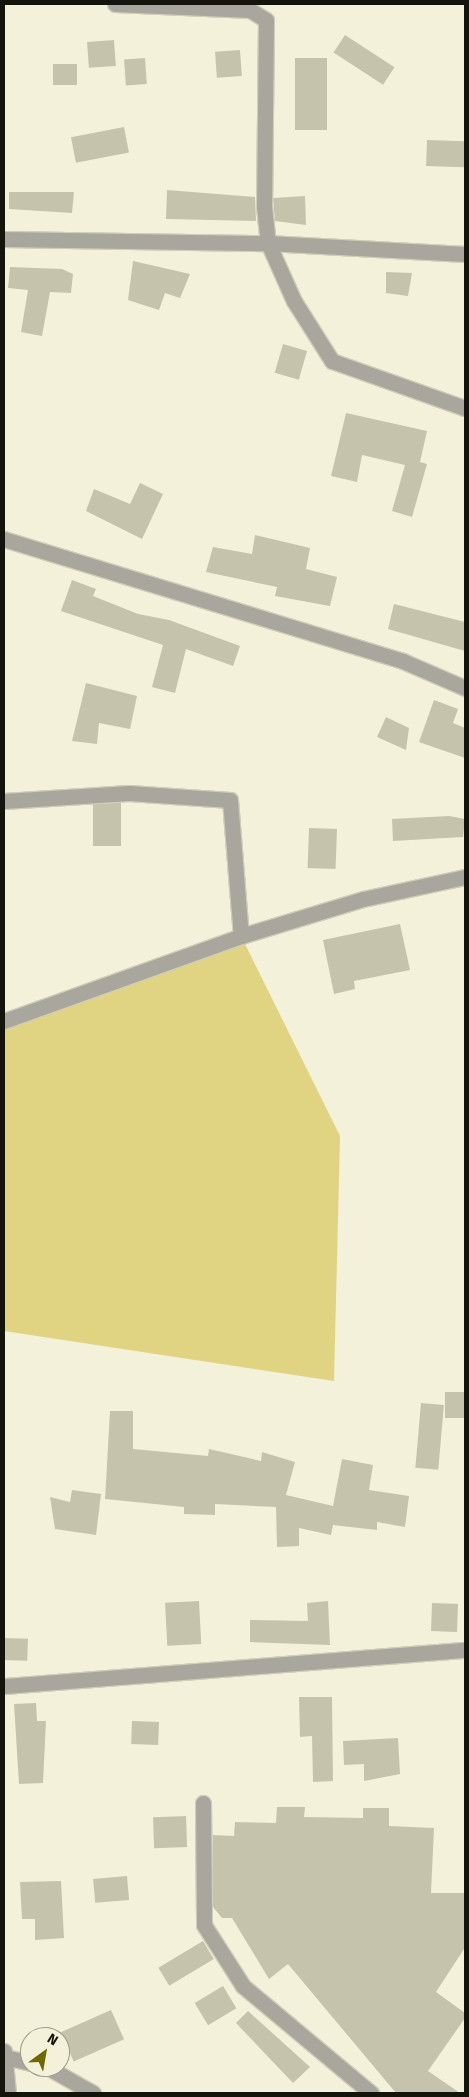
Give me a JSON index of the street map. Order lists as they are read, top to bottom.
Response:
{
  "north": "top right"
}
